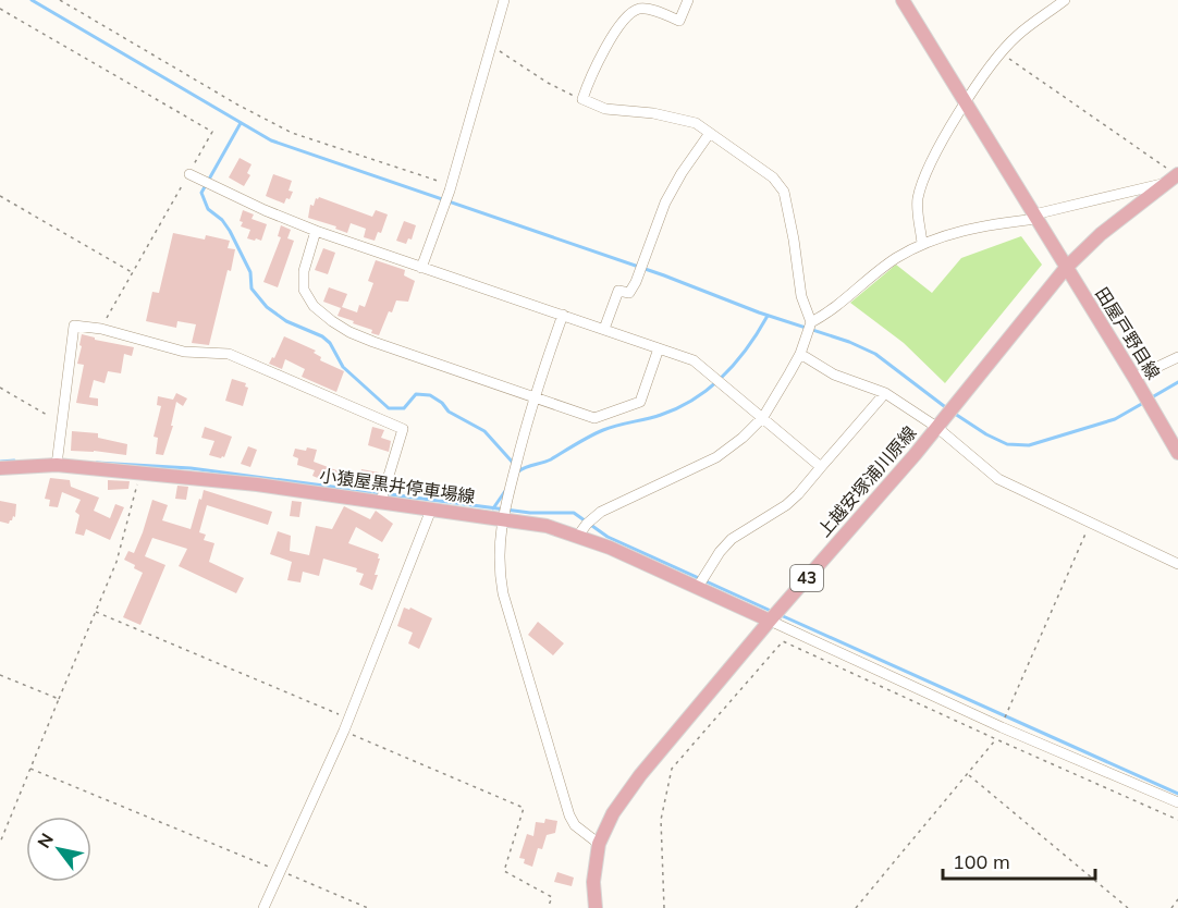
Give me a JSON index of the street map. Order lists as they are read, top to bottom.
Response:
{
  "streets": {
    "main road": [
      "田屋戸野目線",
      "上越安塚浦川原線",
      "小猿屋黒井停車場線",
      "43"
    ]
  },
  "crossings": [
    ["田屋戸野目線", "上越安塚浦川原線"],
    ["上越安塚浦川原線", "小猿屋黒井停車場線"]
  ],
  "scale_bar": "100 m",
  "north": "top left"
}
